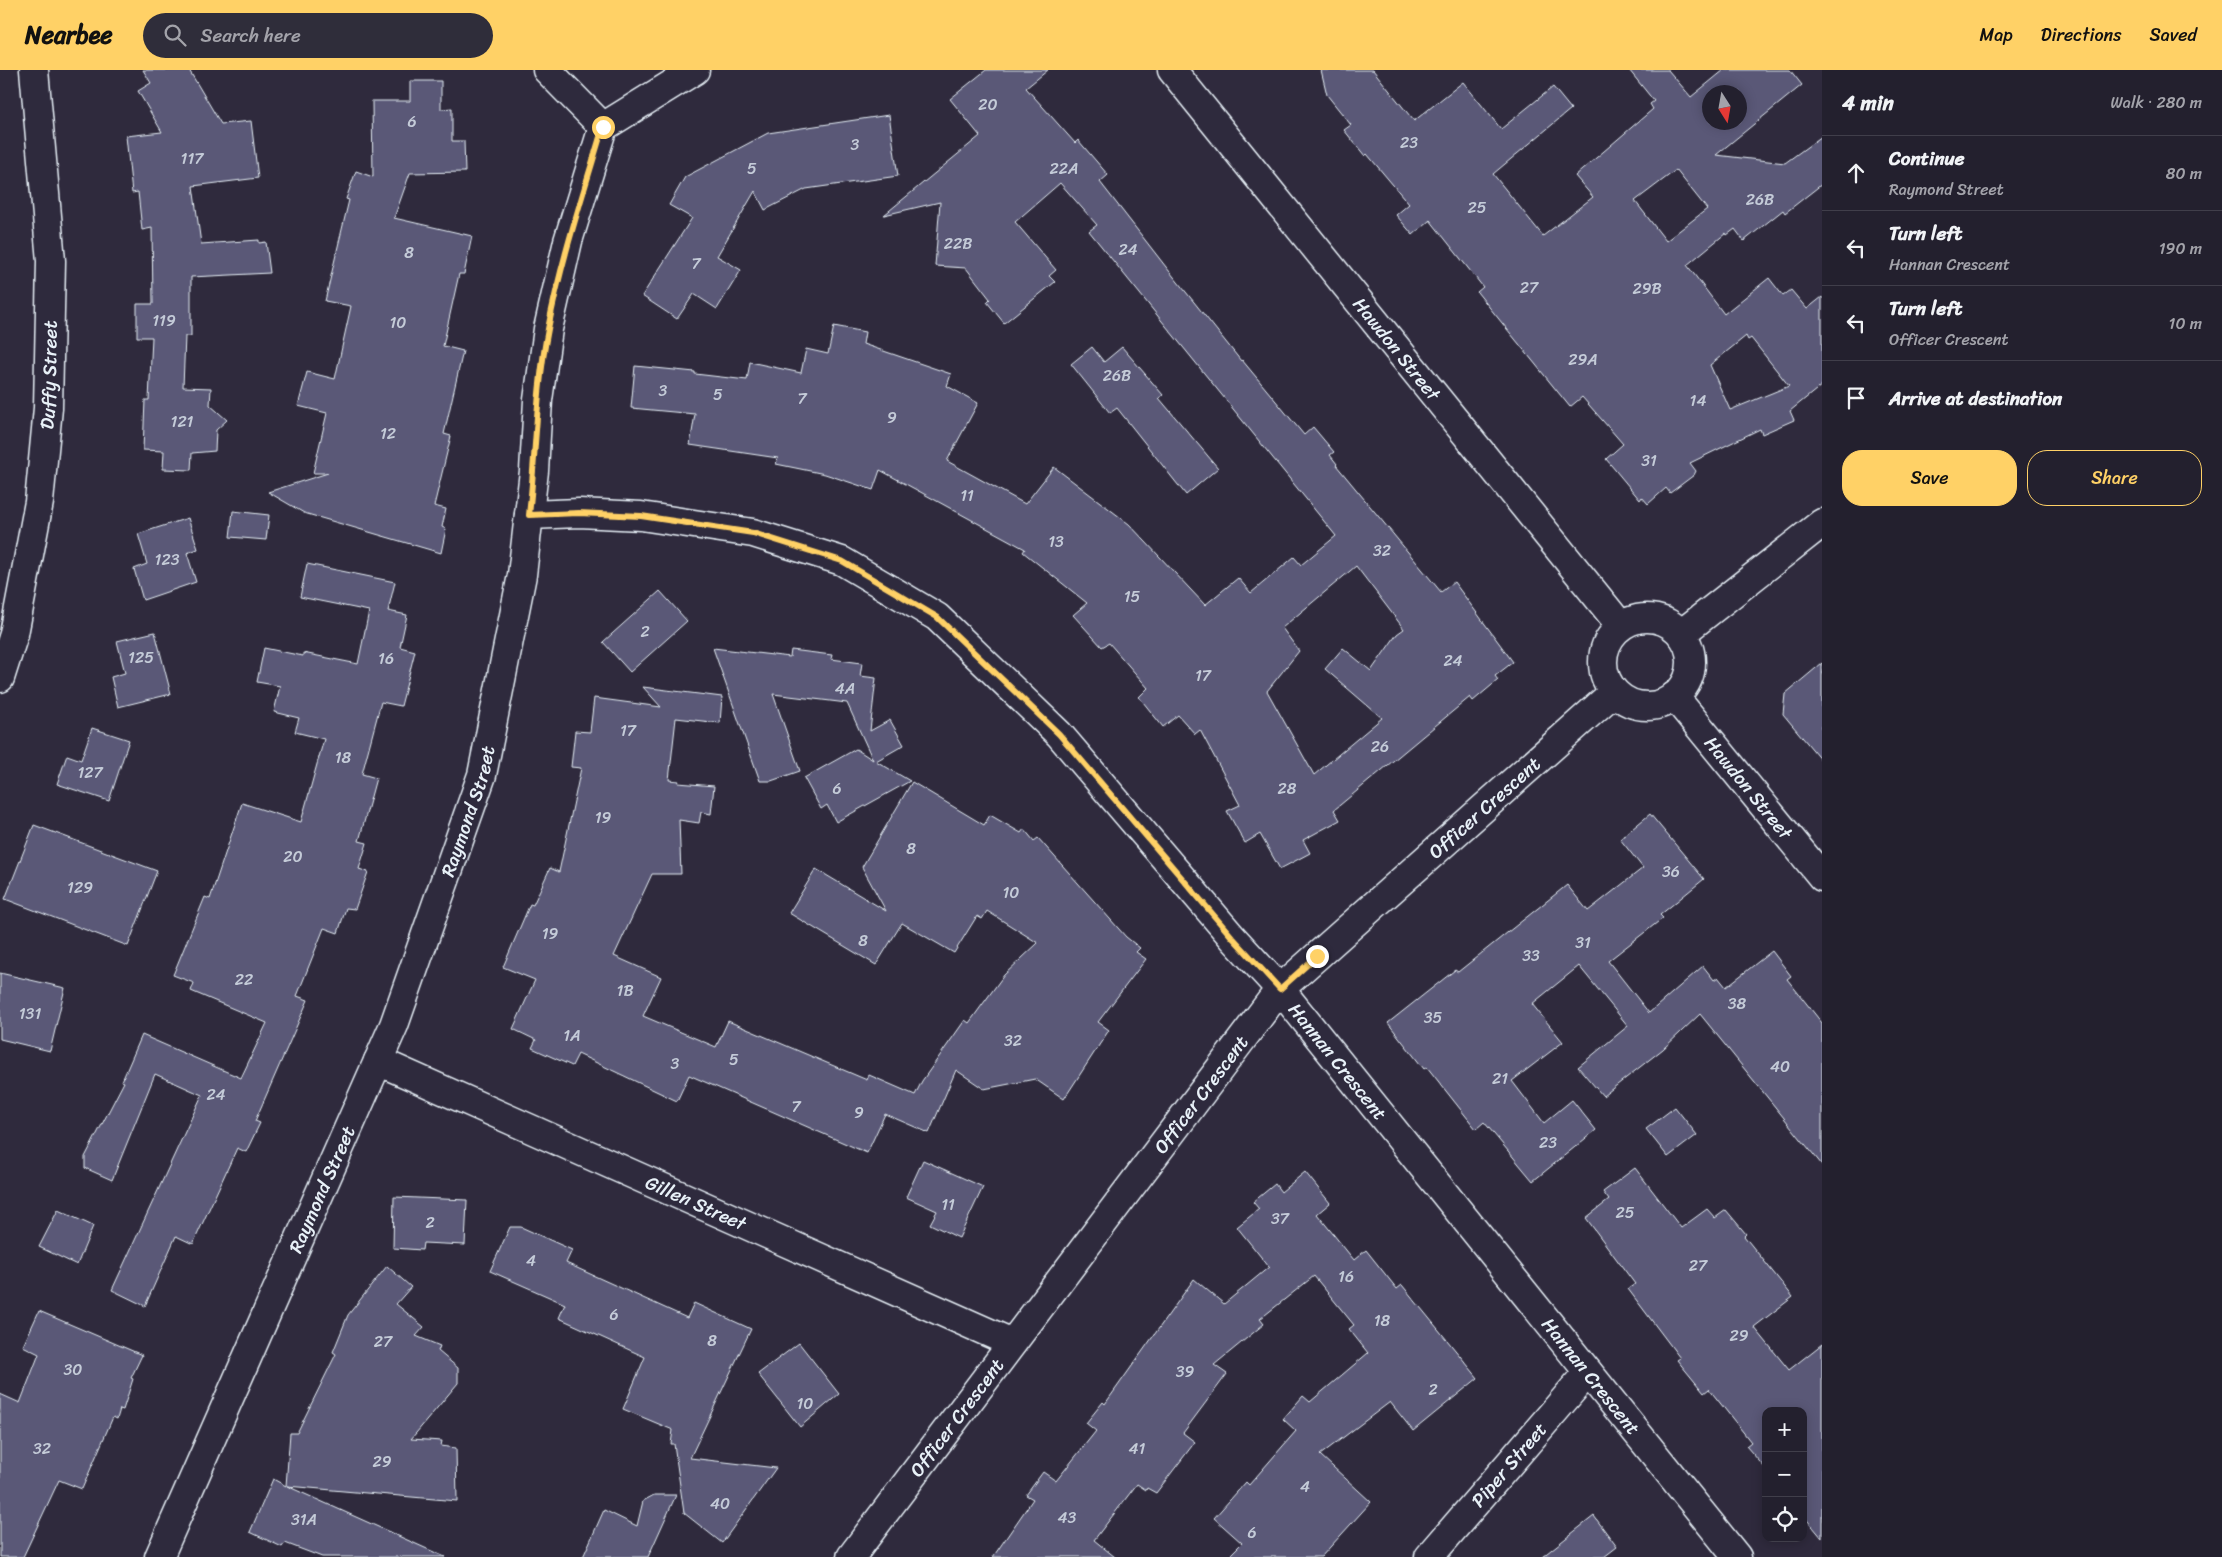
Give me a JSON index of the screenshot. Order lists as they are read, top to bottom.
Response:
{
  "streets": {
    "street": [
      "Hawdon Street",
      "Duffy Street",
      "Officer Crescent",
      "Raymond Street",
      "Hannan Crescent",
      "Gillen Street",
      "Piper Street"
    ]
  },
  "crossings": [
    ["Hawdon Street", "Officer Crescent"],
    ["Officer Crescent", "Hannan Crescent"],
    ["Officer Crescent", "Gillen Street"],
    ["Raymond Street", "Hannan Crescent"],
    ["Raymond Street", "Gillen Street"],
    ["Hannan Crescent", "Piper Street"]
  ],
  "house_numbers": [
    "20",
    "6",
    "23",
    "3",
    "117",
    "5",
    "22A",
    "26B",
    "25",
    "22B",
    "24",
    "8",
    "7",
    "27",
    "29B",
    "119",
    "10",
    "29A",
    "26B",
    "3",
    "5",
    "7",
    "14",
    "9",
    "121",
    "12",
    "31",
    "11",
    "13",
    "32",
    "123",
    "15",
    "2",
    "125",
    "16",
    "24",
    "17",
    "4A",
    "17",
    "26",
    "18",
    "127",
    "6",
    "28",
    "19",
    "8",
    "20",
    "36",
    "129",
    "10",
    "19",
    "8",
    "31",
    "33",
    "22",
    "1B",
    "38",
    "131",
    "35",
    "1A",
    "32",
    "5",
    "3",
    "40",
    "21",
    "24",
    "7",
    "9",
    "23",
    "11",
    "25",
    "37",
    "2",
    "4",
    "27",
    "16",
    "6",
    "18",
    "29",
    "8",
    "27",
    "30",
    "39",
    "2",
    "10",
    "32",
    "41",
    "29",
    "4",
    "40",
    "43",
    "31A",
    "6"
  ],
  "north": "bottom",
  "page": {
    "header": "Nearbee",
    "search": "Search here",
    "nav": ["Map", "Directions", "Saved"],
    "heading": ["4 min", "Walk · 280 m"],
    "list": [
      ["Continue", "Raymond Street", "80 m"],
      ["Turn left", "Hannan Crescent", "190 m"],
      ["Turn left", "Officer Crescent", "10 m"],
      "Arrive at destination"
    ],
    "buttons": ["Save", "Share"],
    "map_buttons": ["+", "−"]
  }
}
